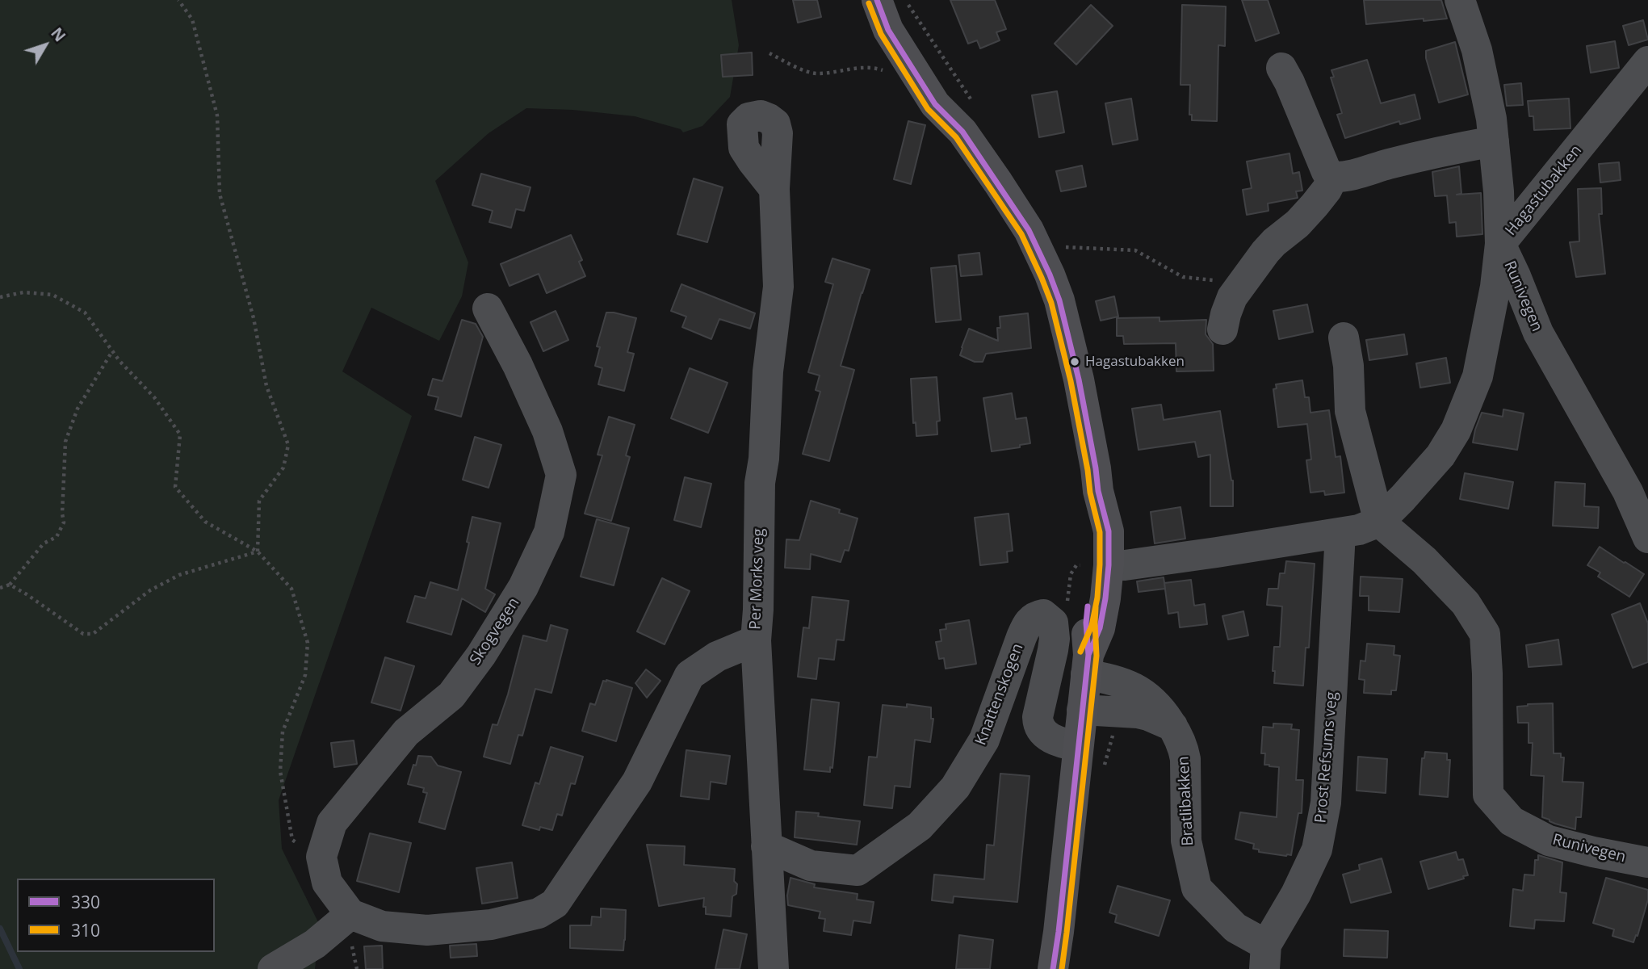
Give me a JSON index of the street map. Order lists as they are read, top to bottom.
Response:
{
  "streets": {
    "street": [
      "Hagastubakken",
      "Runivegen",
      "Per Morks veg",
      "Skogvegen",
      "Knattenskogen",
      "Prost Refsums veg",
      "Bratlibakken"
    ]
  },
  "crossings": [
    ["Hagastubakken", "Runivegen"],
    ["Hagastubakken", "Prost Refsums veg"],
    ["Per Morks veg", "Knattenskogen"],
    ["Prost Refsums veg", "Bratlibakken"]
  ],
  "places": ["Hagastubakken"],
  "lines": ["transit line 330", "transit line 310"],
  "legend": ["330", "310"],
  "north": "top right"
}
